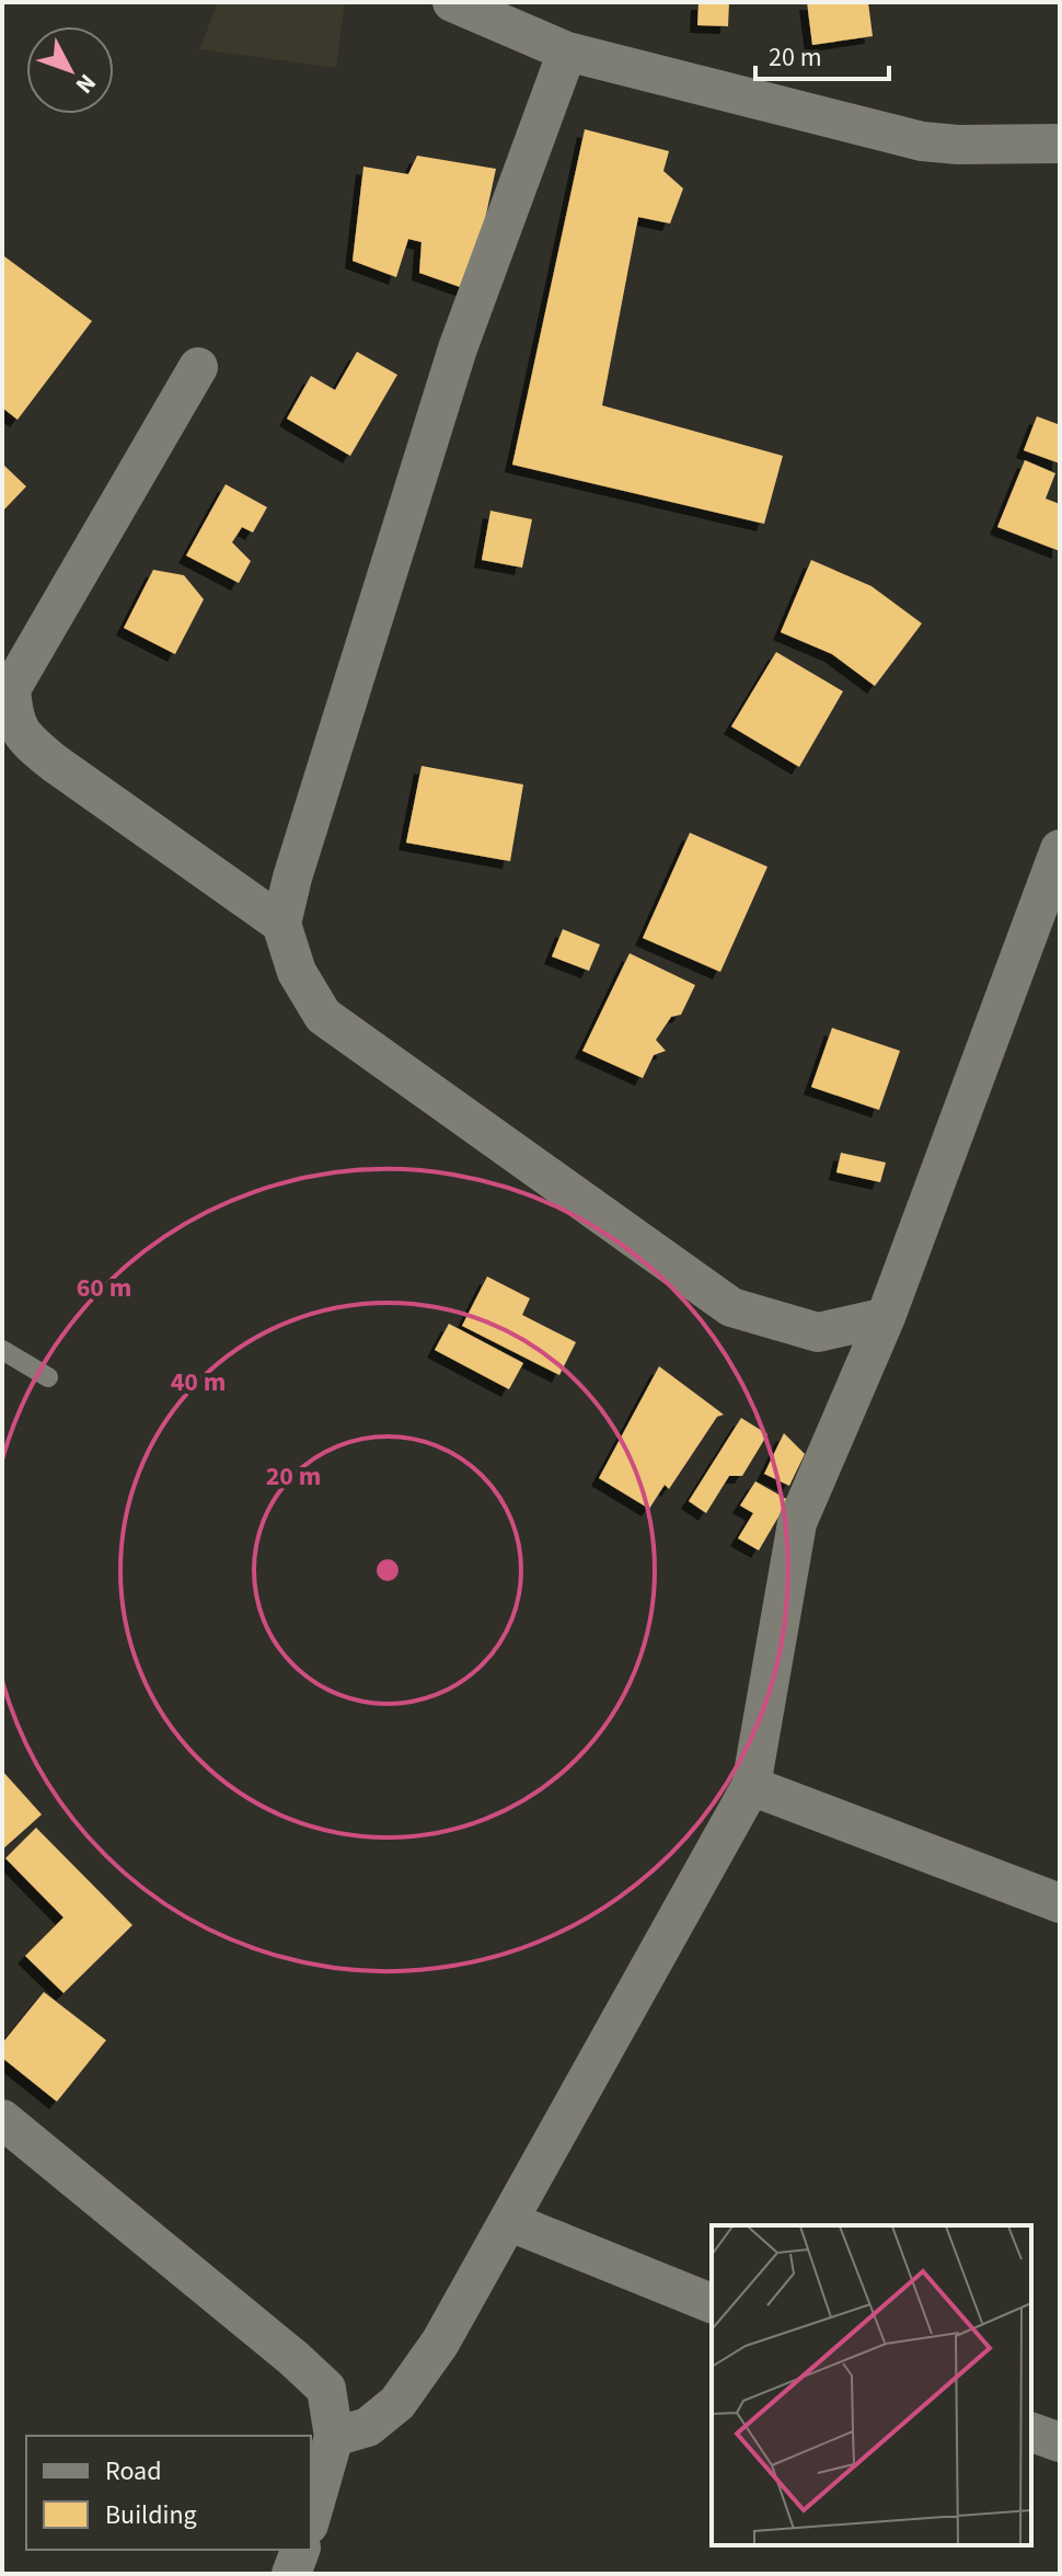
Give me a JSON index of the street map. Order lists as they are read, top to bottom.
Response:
{
  "legend": ["Road", "Building"],
  "scale_bar": "20 m",
  "north": "bottom right",
  "rings": ["60 m", "40 m", "20 m"]
}
